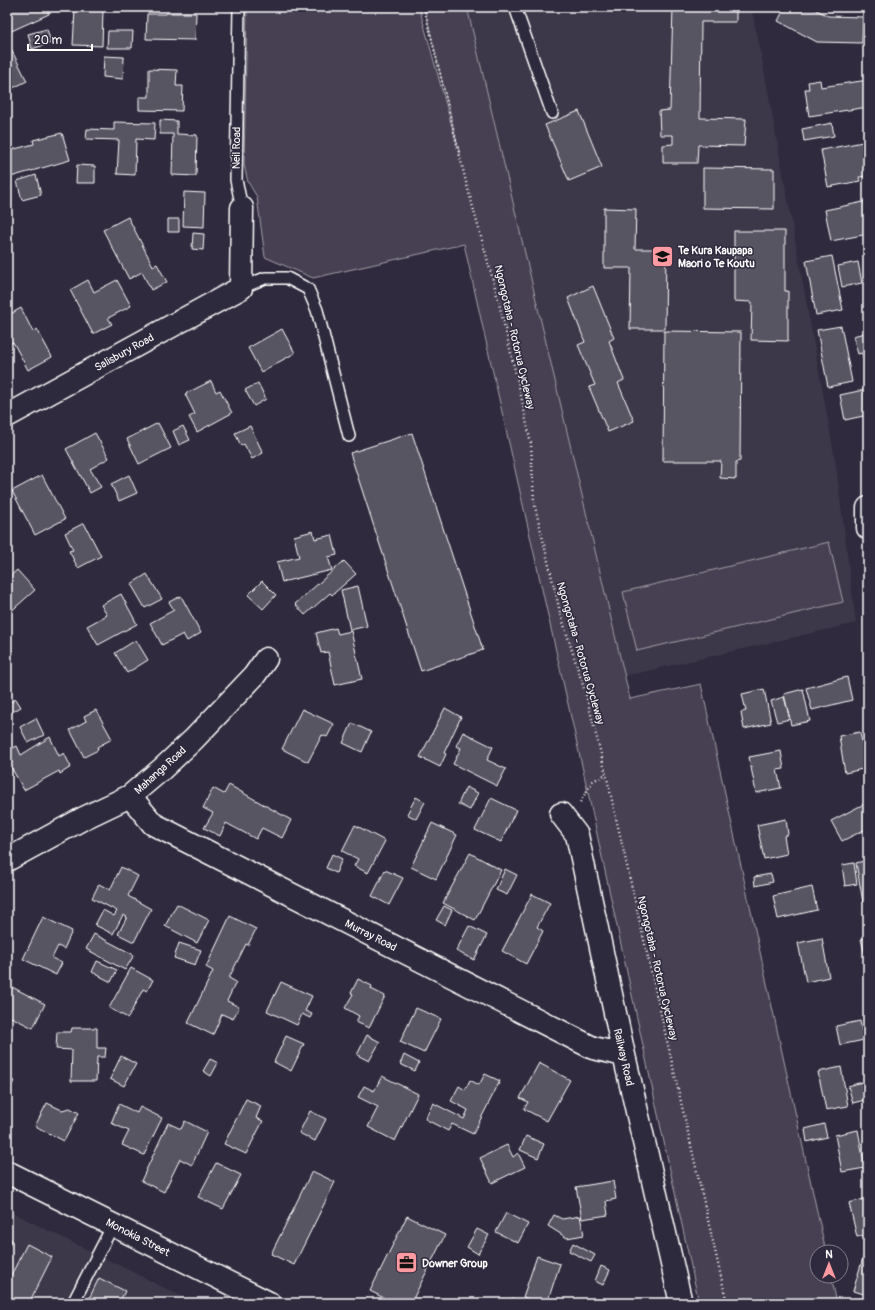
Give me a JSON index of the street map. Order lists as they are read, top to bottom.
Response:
{
  "streets": {
    "street": [
      "Neil Road",
      "Salisbury Road",
      "Mahanga Road",
      "Murray Road",
      "Railway Road",
      "Monokia Street"
    ],
    "path": ["Ngongotaha - Rotorua Cycleway"]
  },
  "crossings": [
    ["Neil Road", "Salisbury Road"],
    ["Mahanga Road", "Murray Road"],
    ["Murray Road", "Railway Road"]
  ],
  "places": {
    "school or university": ["Te Kura Kaupapa Maori o Te Koutu"],
    "office": ["Downer Group"]
  },
  "scale_bar": "20 m",
  "north": "top"
}
